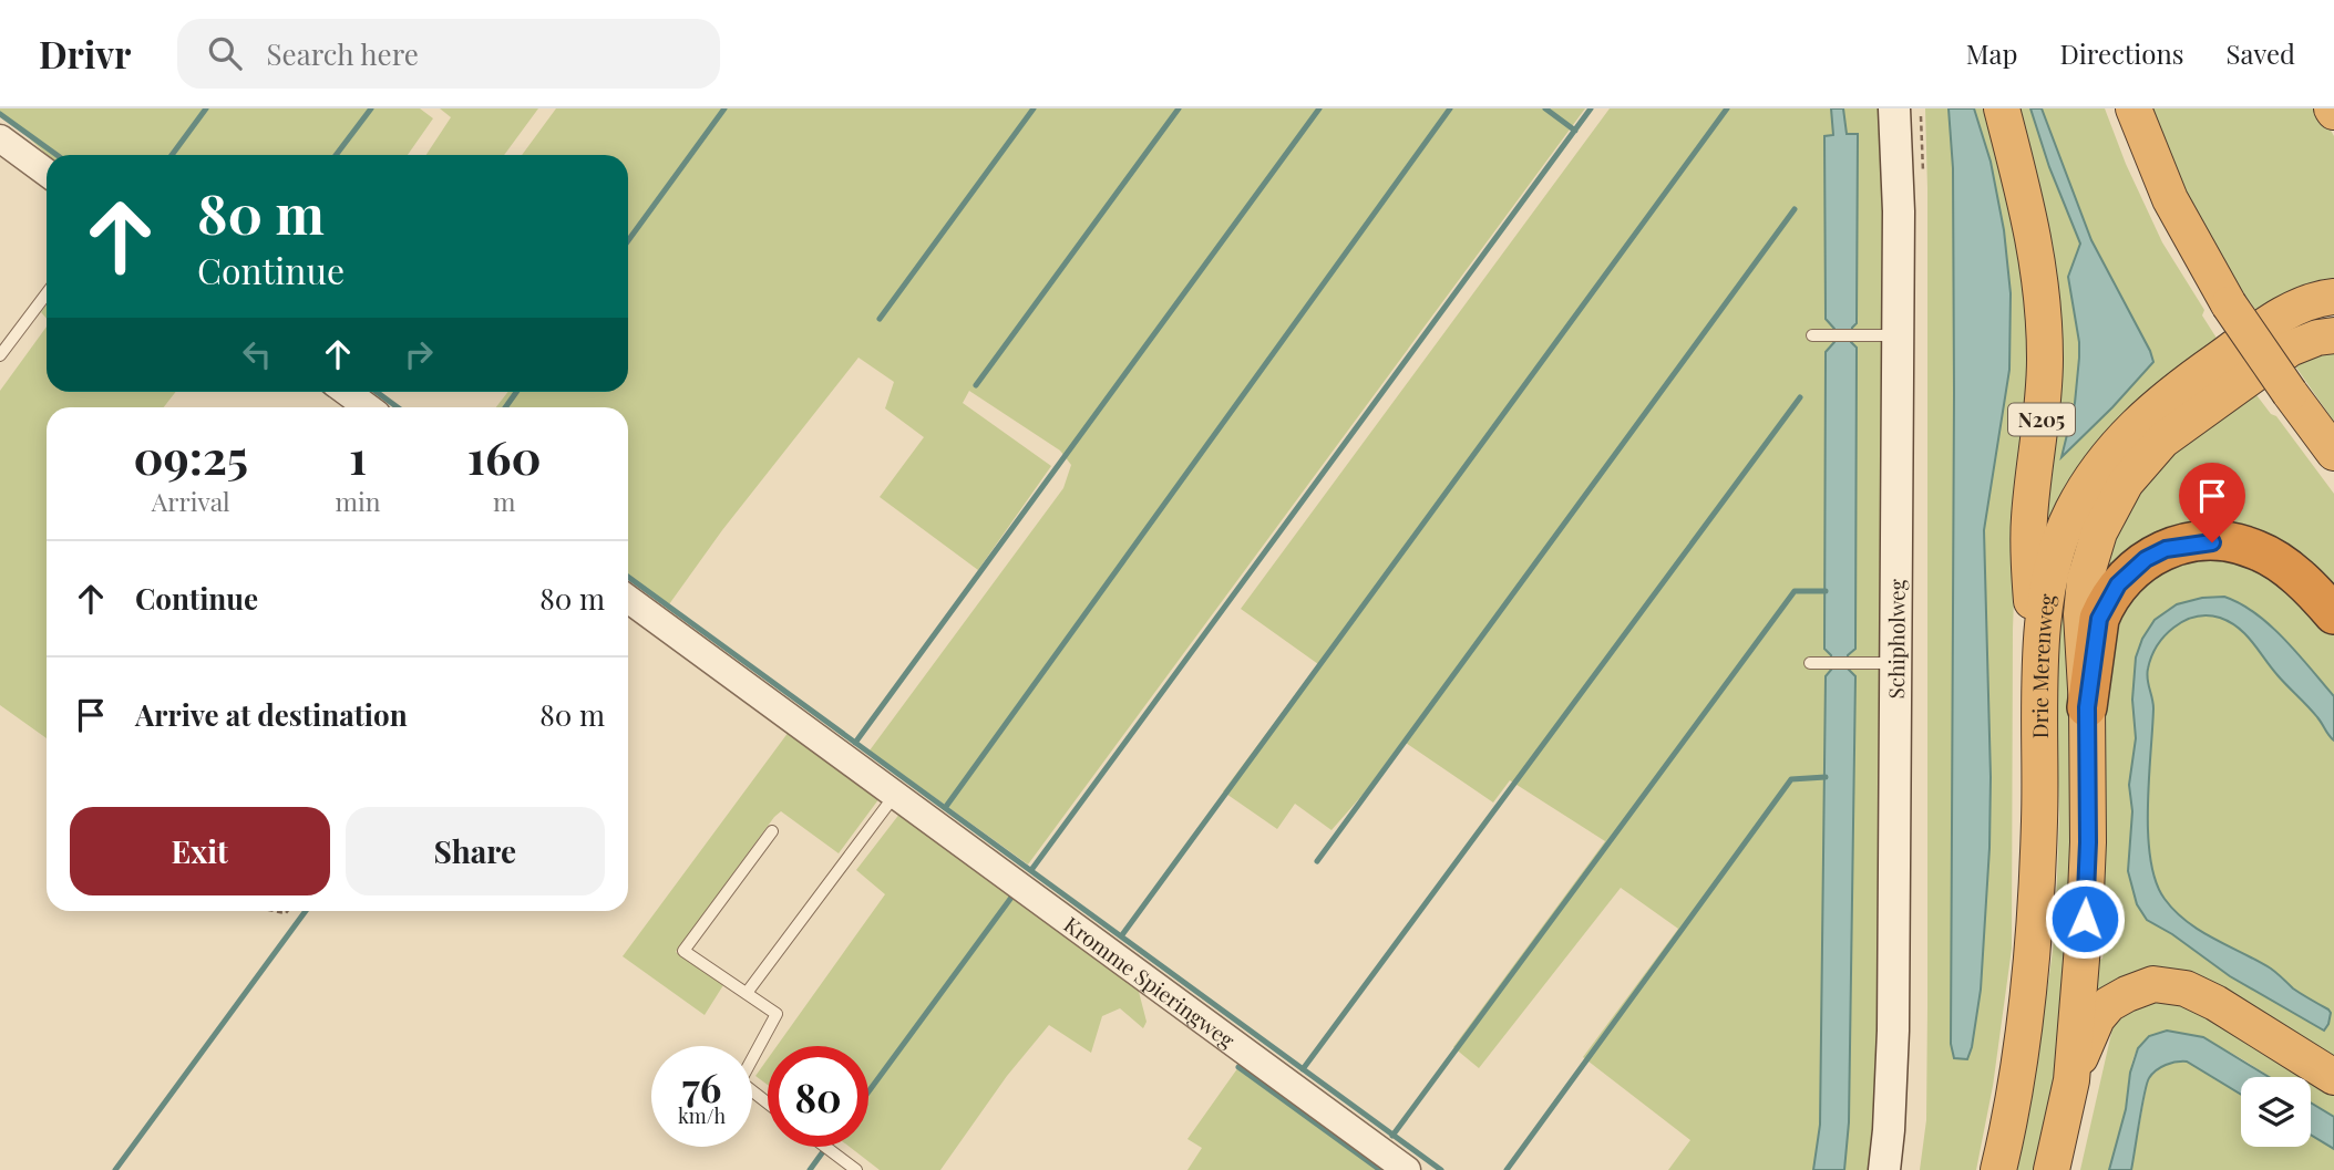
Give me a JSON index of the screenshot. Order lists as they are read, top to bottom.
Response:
{
  "streets": {
    "highway": ["N205", "Drie Merenweg"],
    "main road": ["Schipholweg"],
    "street": ["Kromme Spieringweg"]
  },
  "crossings": [
    ["N205", "Drie Merenweg"]
  ],
  "page": {
    "header": "Drivr",
    "search": "Search here",
    "nav": ["Map", "Directions", "Saved"],
    "turn": ["80 m", "Continue"],
    "eta": [
      "09:25",
      "Arrival",
      "1",
      "min",
      "160",
      "m"
    ],
    "list": [
      {
        "name": "Continue",
        "value": "80 m"
      },
      {
        "name": "Arrive at destination",
        "value": "80 m"
      }
    ],
    "buttons": ["Exit", "Share"],
    "speed": "76 km/h",
    "limit": "80"
  }
}
